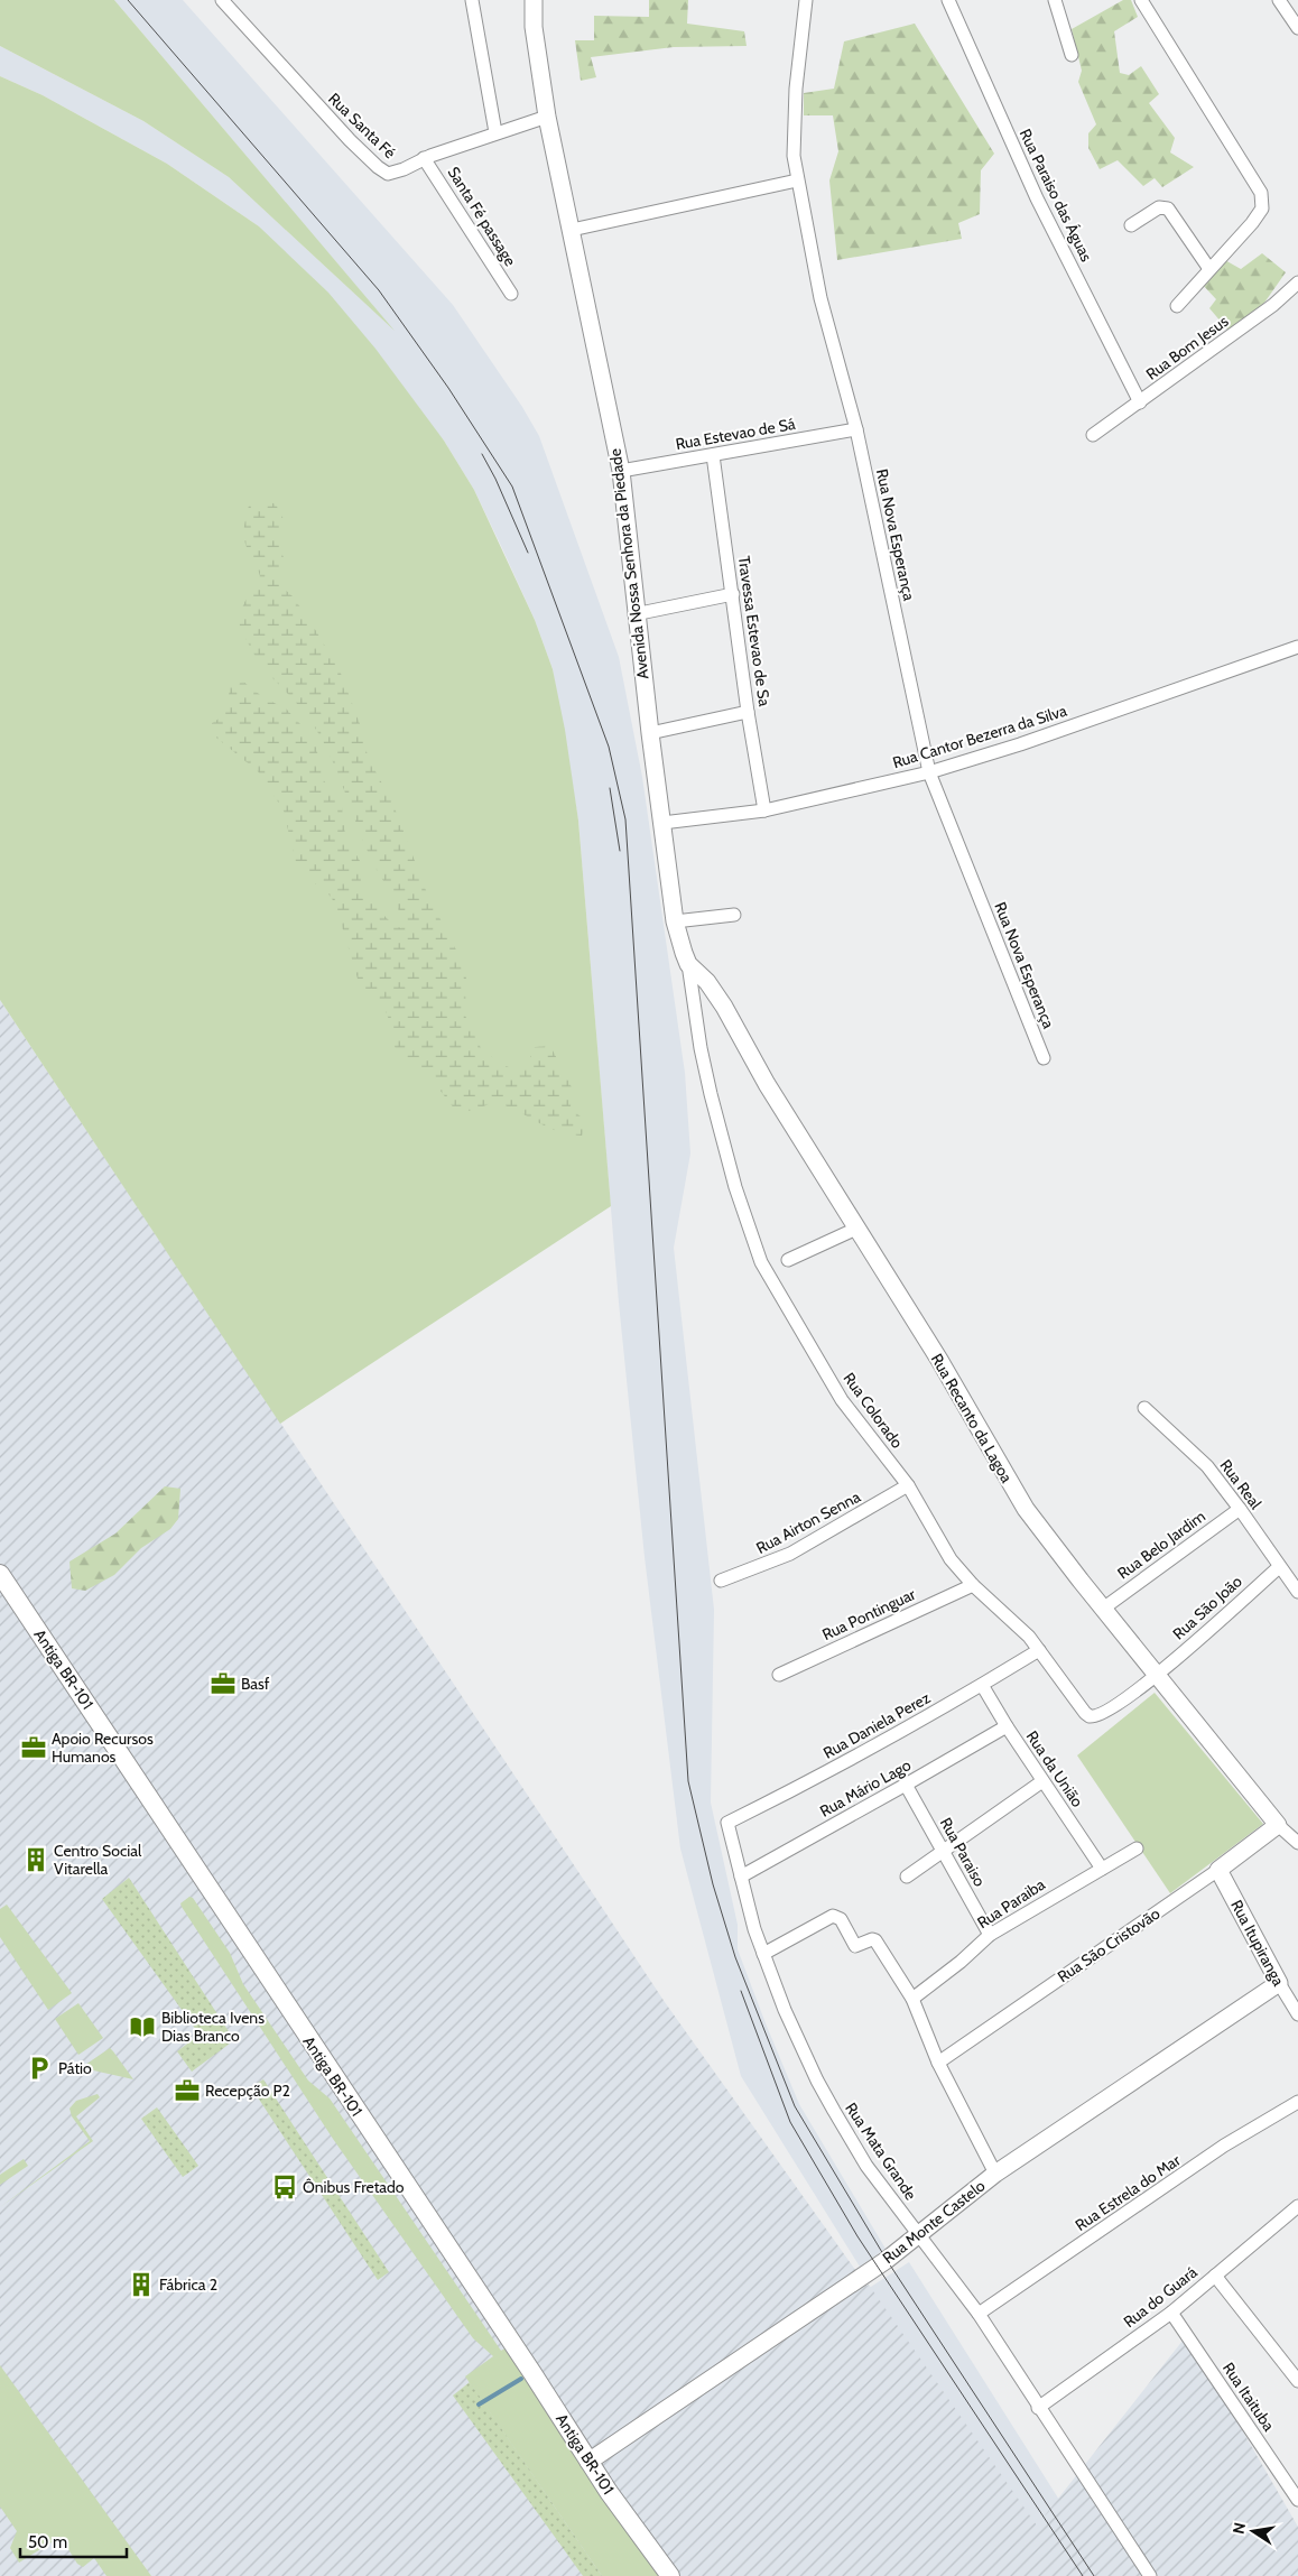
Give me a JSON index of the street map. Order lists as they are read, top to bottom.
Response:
{
  "streets": {
    "main road": ["Antiga BR-101"],
    "street": [
      "Rua Santa Fé",
      "Rua Paraiso das Águas",
      "Santa Fé passage",
      "Rua Bom Jesus",
      "Rua Estevao de Sá",
      "Rua Nova Esperança",
      "Avenida Nossa Senhora da Piedade",
      "Travessa Estevao de Sa",
      "Rua Cantor Bezerra da Silva",
      "Rua Colorado",
      "Rua Recanto da Lagoa",
      "Rua Real",
      "Rua Airton Senna",
      "Rua Belo Jardim",
      "Rua São João",
      "Rua Pontinguar",
      "Rua Daniela Perez",
      "Rua da União",
      "Rua Mário Lago",
      "Rua Paraiso",
      "Rua Paraiba",
      "Rua Itupiranga",
      "Rua São Cristovão",
      "Rua Mata Grande",
      "Rua Estrela do Mar",
      "Rua Monte Castelo",
      "Rua do Guará",
      "Rua Itaituba"
    ]
  },
  "crossings": [
    ["Rua Santa Fé", "Santa Fé passage"],
    ["Rua Santa Fé", "Avenida Nossa Senhora da Piedade"],
    ["Rua Paraiso das Águas", "Rua Bom Jesus"],
    ["Rua Estevao de Sá", "Rua Nova Esperança"],
    ["Rua Estevao de Sá", "Avenida Nossa Senhora da Piedade"],
    ["Rua Estevao de Sá", "Travessa Estevao de Sa"],
    ["Rua Nova Esperança", "Rua Cantor Bezerra da Silva"],
    ["Avenida Nossa Senhora da Piedade", "Rua Cantor Bezerra da Silva"],
    ["Avenida Nossa Senhora da Piedade", "Rua Colorado"],
    ["Avenida Nossa Senhora da Piedade", "Rua Recanto da Lagoa"],
    ["Travessa Estevao de Sa", "Rua Cantor Bezerra da Silva"],
    ["Rua Colorado", "Rua Recanto da Lagoa"],
    ["Rua Colorado", "Rua Airton Senna"],
    ["Rua Colorado", "Rua São João"],
    ["Rua Colorado", "Rua Pontinguar"],
    ["Rua Colorado", "Rua Daniela Perez"],
    ["Rua Recanto da Lagoa", "Rua Belo Jardim"],
    ["Rua Recanto da Lagoa", "Rua São João"],
    ["Rua Recanto da Lagoa", "Rua São Cristovão"],
    ["Rua Real", "Rua Belo Jardim"],
    ["Rua Real", "Rua São João"],
    ["Antiga BR-101", "Rua Monte Castelo"],
    ["Rua Daniela Perez", "Rua da União"],
    ["Rua Daniela Perez", "Rua Mata Grande"],
    ["Rua da União", "Rua Mário Lago"],
    ["Rua da União", "Rua Paraiba"],
    ["Rua Mário Lago", "Rua Paraiso"],
    ["Rua Mário Lago", "Rua Mata Grande"],
    ["Rua Paraiso", "Rua Paraiba"],
    ["Rua Itupiranga", "Rua São Cristovão"],
    ["Rua Itupiranga", "Rua Monte Castelo"],
    ["Rua Mata Grande", "Rua Estrela do Mar"],
    ["Rua Mata Grande", "Rua Monte Castelo"],
    ["Rua Mata Grande", "Rua do Guará"],
    ["Rua do Guará", "Rua Itaituba"]
  ],
  "places": {
    "office": ["Basf", "Apoio Recursos Humanos", "Recepção P2"],
    "building": ["Centro Social Vitarella", "Fábrica 2"],
    "library": ["Biblioteca Ivens Dias Branco"],
    "parking": ["Pátio"],
    "bus stop": ["Ônibus Fretado"]
  },
  "scale_bar": "50 m",
  "north": "left"
}
